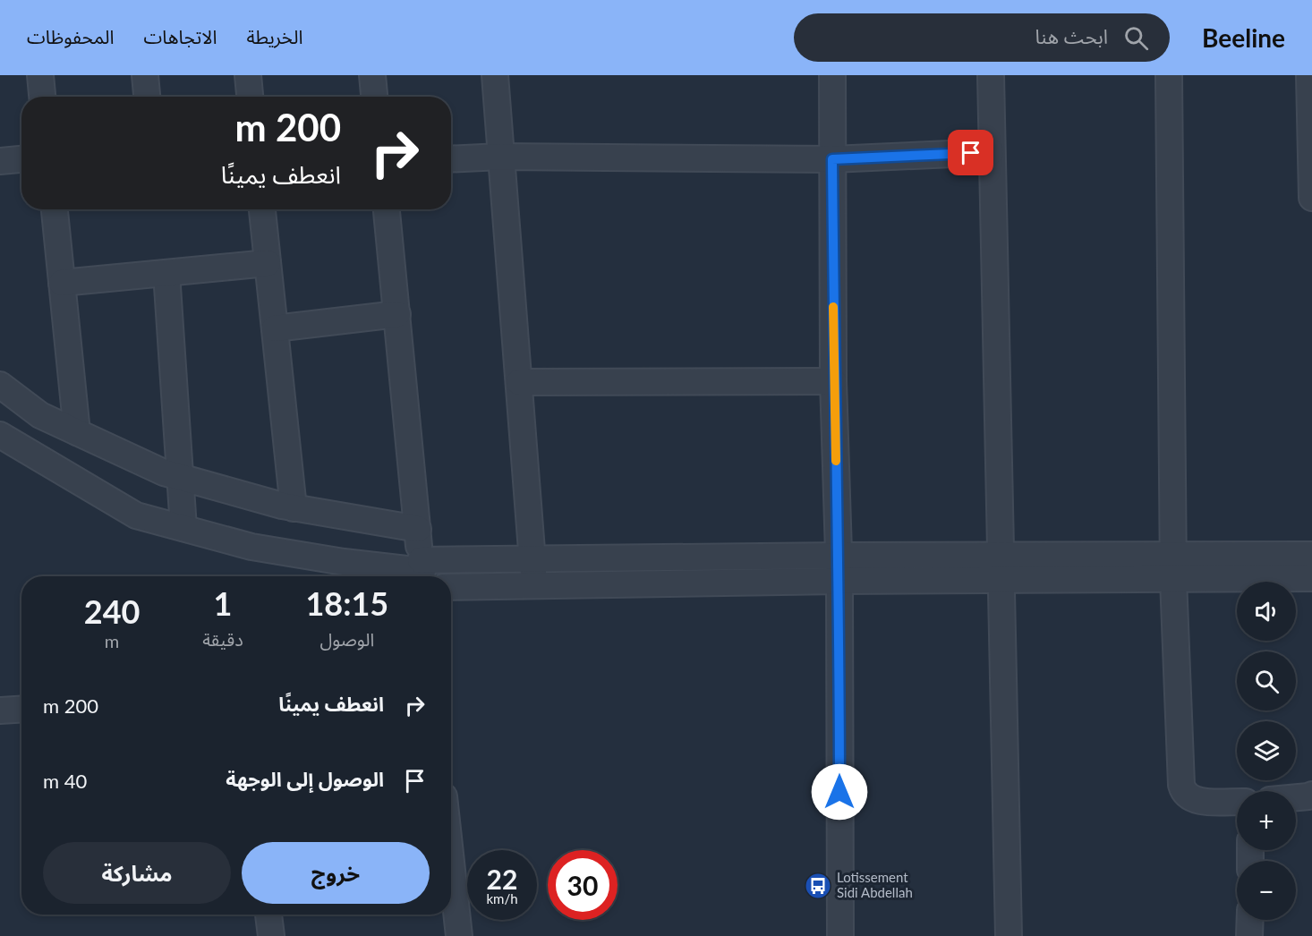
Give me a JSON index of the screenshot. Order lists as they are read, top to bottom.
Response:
{
  "places": {
    "bus stop": ["Lotissement Sidi Abdellah"]
  },
  "page": {
    "header": "Beeline",
    "search": "ابحث هنا",
    "nav": ["الخريطة", "الاتجاهات", "المحفوظات"],
    "turn": ["200 m", "انعطف يمينًا"],
    "eta": [
      "18:15",
      "الوصول",
      "1",
      "دقيقة",
      "240",
      "m"
    ],
    "map_buttons": ["+", "−"],
    "list": [
      {
        "name": "انعطف يمينًا",
        "value": "200 m"
      },
      {
        "name": "الوصول إلى الوجهة",
        "value": "40 m"
      }
    ],
    "buttons": ["خروج", "مشاركة"],
    "speed": "22 km/h",
    "limit": "30"
  }
}
